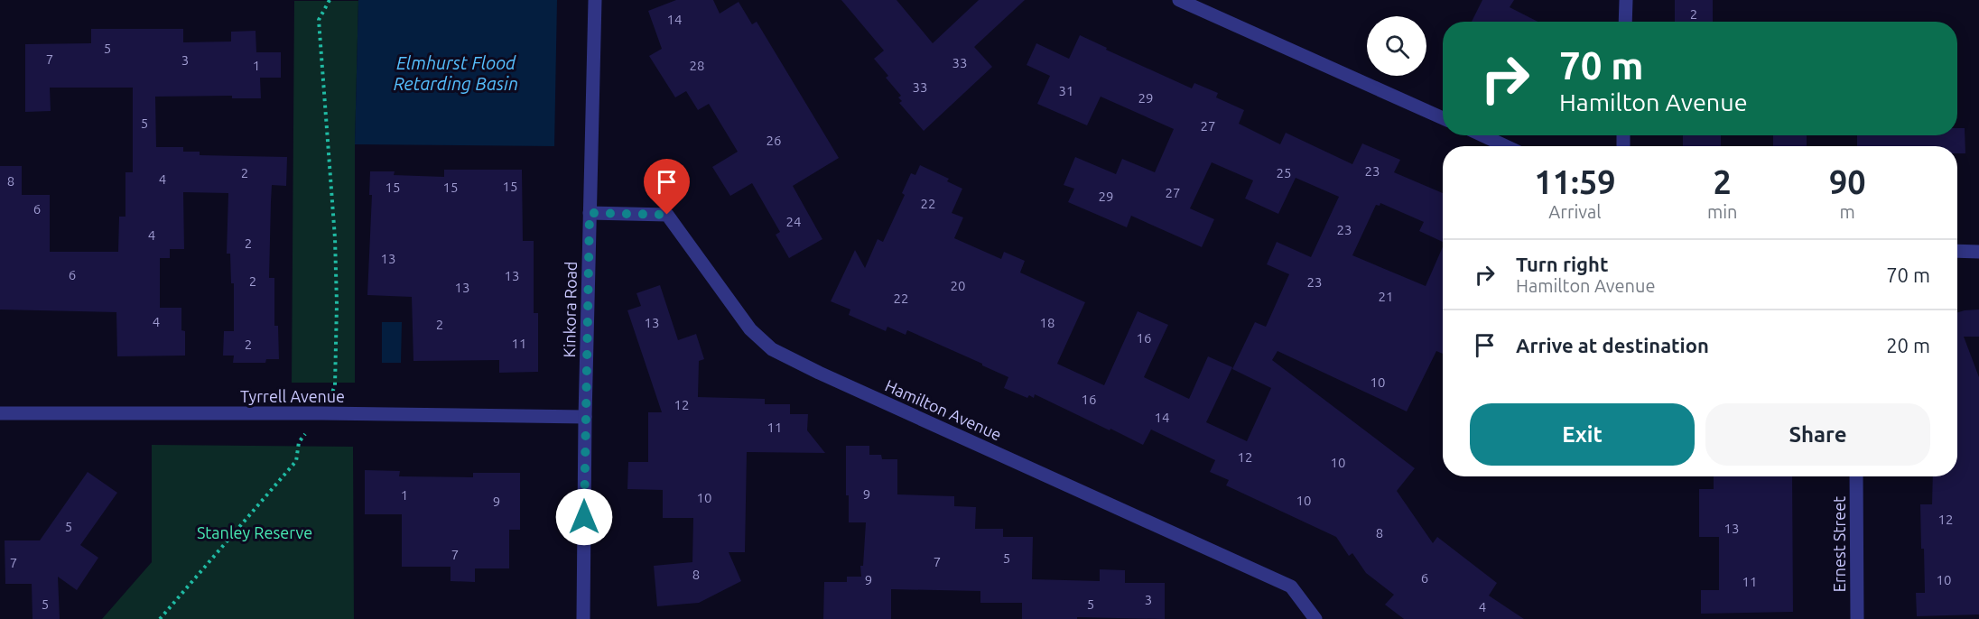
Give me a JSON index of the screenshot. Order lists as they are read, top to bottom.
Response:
{
  "streets": {
    "street": [
      "Kinkora Road",
      "Tyrrell Avenue",
      "Hamilton Avenue",
      "Ernest Street"
    ]
  },
  "crossings": [
    ["Kinkora Road", "Tyrrell Avenue"],
    ["Kinkora Road", "Hamilton Avenue"]
  ],
  "water": ["Elmhurst Flood Retarding Basin"],
  "parks": ["Stanley Reserve"],
  "house_numbers": [
    "2",
    "14",
    "5",
    "7",
    "3",
    "33",
    "1",
    "28",
    "33",
    "31",
    "29",
    "5",
    "27",
    "26",
    "23",
    "2",
    "25",
    "4",
    "8",
    "15",
    "15",
    "15",
    "27",
    "29",
    "22",
    "6",
    "24",
    "23",
    "4",
    "2",
    "13",
    "6",
    "13",
    "2",
    "23",
    "20",
    "13",
    "21",
    "22",
    "4",
    "13",
    "18",
    "2",
    "16",
    "11",
    "2",
    "10",
    "16",
    "12",
    "14",
    "11",
    "12",
    "10",
    "9",
    "1",
    "10",
    "10",
    "9",
    "12",
    "5",
    "13",
    "8",
    "7",
    "5",
    "7",
    "7",
    "8",
    "6",
    "9",
    "10",
    "11",
    "3",
    "5",
    "5",
    "4"
  ],
  "page": {
    "turn": ["70 m", "Hamilton Avenue"],
    "eta": [
      "11:59",
      "Arrival",
      "2",
      "min",
      "90",
      "m"
    ],
    "list": [
      {
        "name": "Turn right",
        "note": "Hamilton Avenue",
        "value": "70 m"
      },
      {
        "name": "Arrive at destination",
        "value": "20 m"
      }
    ],
    "buttons": ["Exit", "Share"]
  }
}
